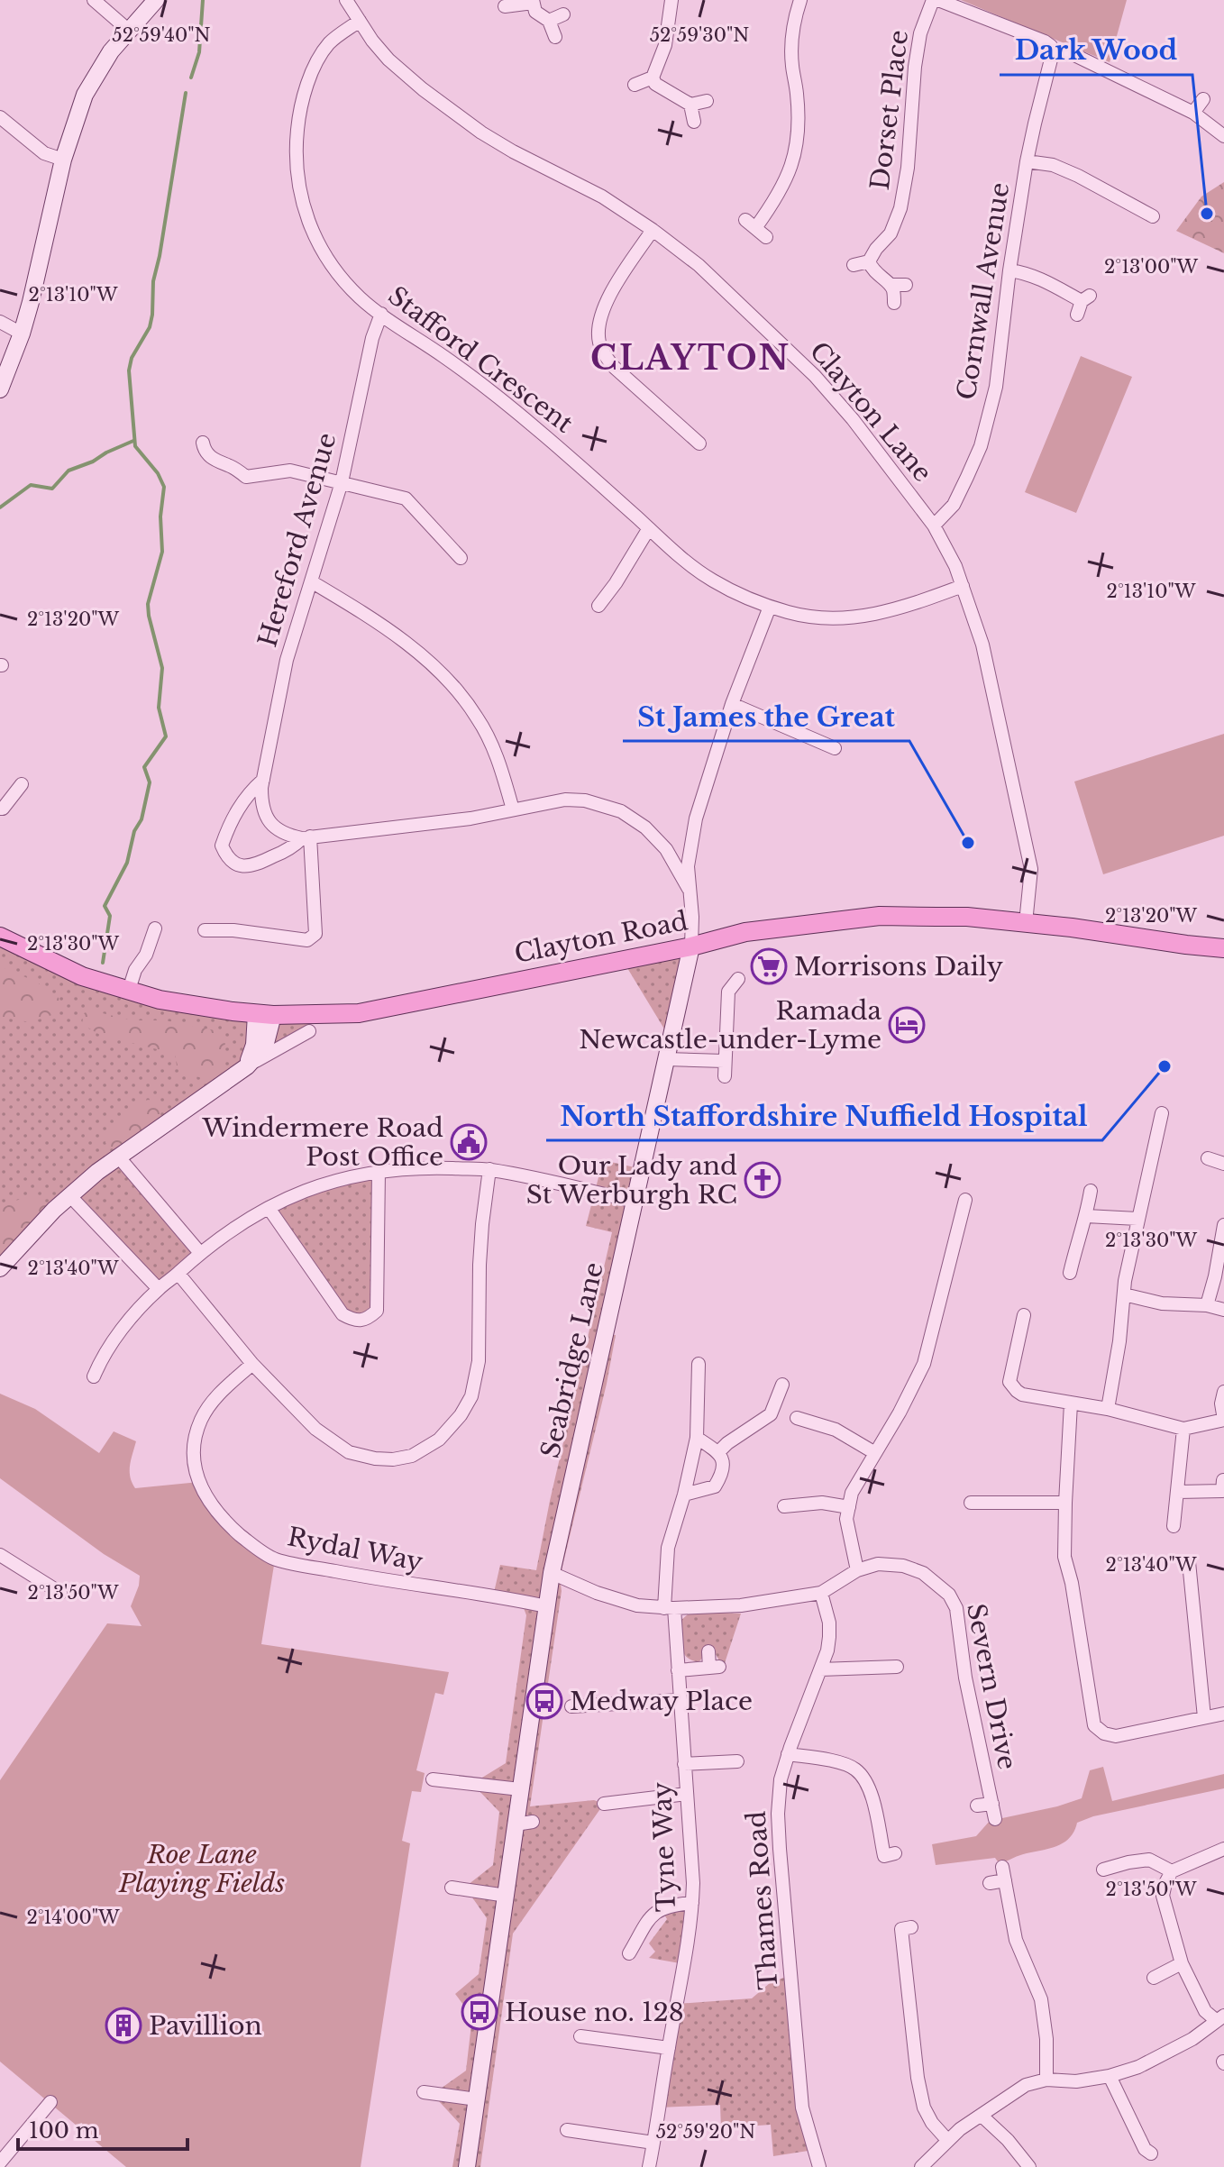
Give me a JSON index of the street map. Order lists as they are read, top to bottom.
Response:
{
  "streets": {
    "main road": ["Clayton Road"],
    "street": [
      "Dorset Place",
      "Cornwall Avenue",
      "Stafford Crescent",
      "Clayton Lane",
      "Hereford Avenue",
      "Seabridge Lane",
      "Rydal Way",
      "Severn Drive",
      "Tyne Way",
      "Thames Road"
    ]
  },
  "crossings": [
    ["Cornwall Avenue", "Clayton Lane"],
    ["Stafford Crescent", "Clayton Lane"],
    ["Stafford Crescent", "Hereford Avenue"],
    ["Clayton Lane", "Clayton Road"],
    ["Clayton Road", "Seabridge Lane"],
    ["Seabridge Lane", "Rydal Way"],
    ["Seabridge Lane", "Severn Drive"],
    ["Severn Drive", "Tyne Way"],
    ["Severn Drive", "Thames Road"]
  ],
  "districts": ["CLAYTON"],
  "parks": ["Roe Lane Playing Fields"],
  "places": {
    "other": ["Dark Wood", "St James the Great", "North Staffordshire Nuffield Hospital"],
    "supermarket": ["Morrisons Daily"],
    "hotel": ["Ramada Newcastle-under-Lyme"],
    "public building": ["Windermere Road Post Office"],
    "church": ["Our Lady and St Werburgh RC"],
    "bus stop": ["Medway Place", "House no. 128"],
    "building": ["Pavillion"]
  },
  "scale_bar": "100 m",
  "coordinates": [
    "52°59'40\"N",
    "52°59'30\"N",
    "2°13'00\"W",
    "2°13'10\"W",
    "2°13'20\"W",
    "2°13'30\"W",
    "2°13'40\"W",
    "2°13'50\"W",
    "2°14'00\"W",
    "52°59'20\"N"
  ]
}
